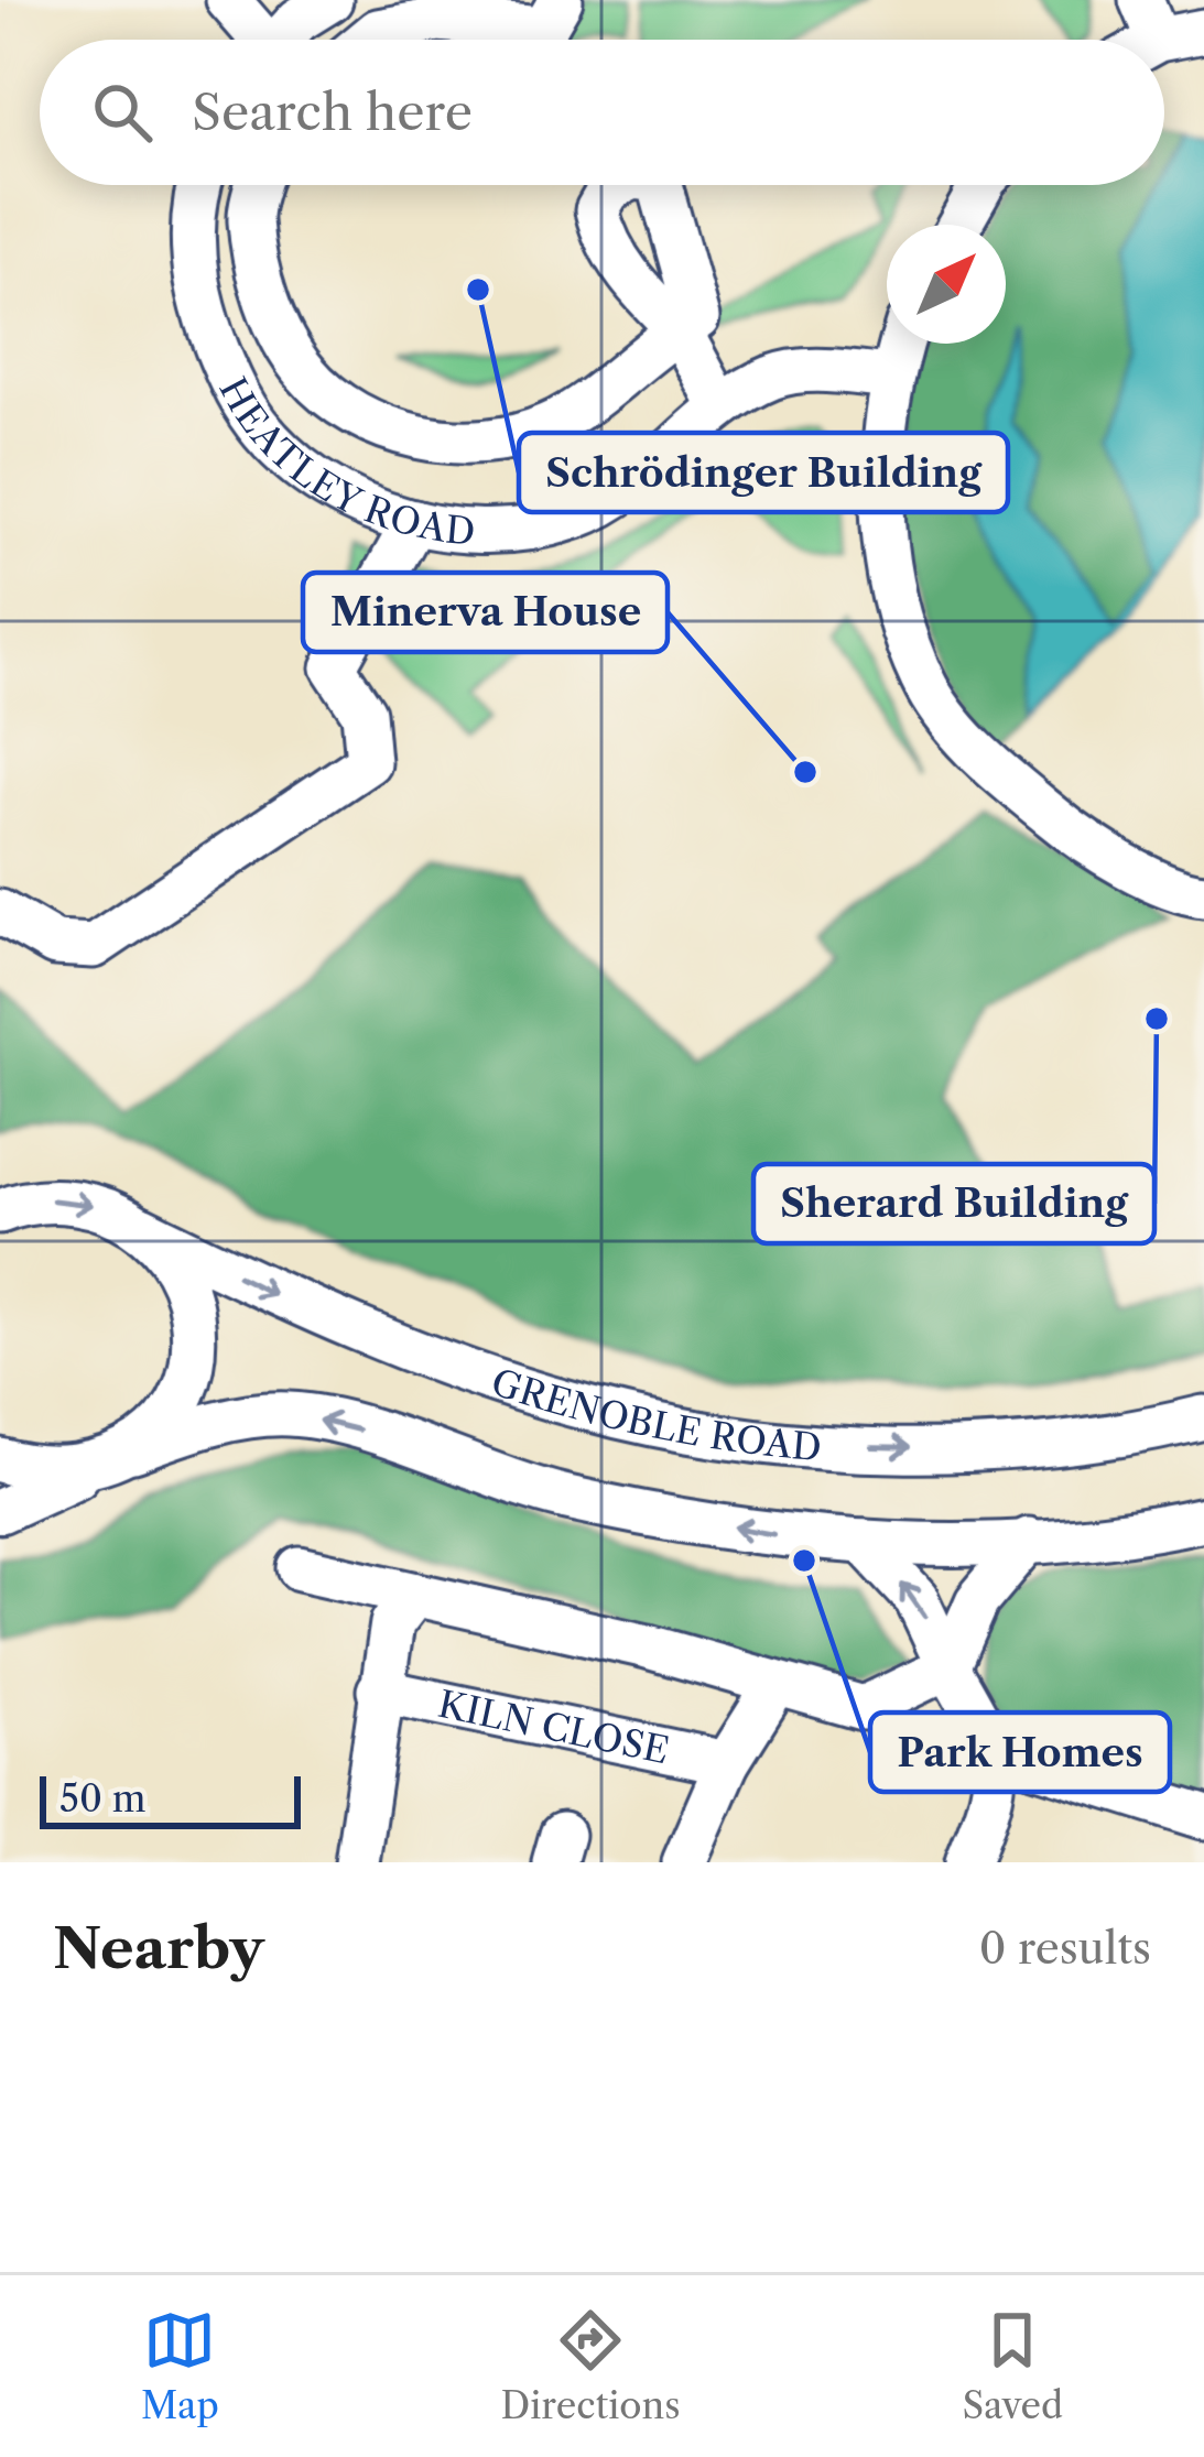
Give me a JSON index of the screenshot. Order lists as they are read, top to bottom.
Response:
{
  "streets": {
    "street": ["HEATLEY ROAD", "GRENOBLE ROAD", "KILN CLOSE"]
  },
  "places": [
    "Schrödinger Building",
    "Minerva House",
    "Sherard Building",
    "Park Homes"
  ],
  "scale_bar": "50 m",
  "north": "top right",
  "page": {
    "search": "Search here",
    "scale": "50 m",
    "heading": ["Nearby", "0 results"],
    "nav": ["Map", "Directions", "Saved"]
  }
}
